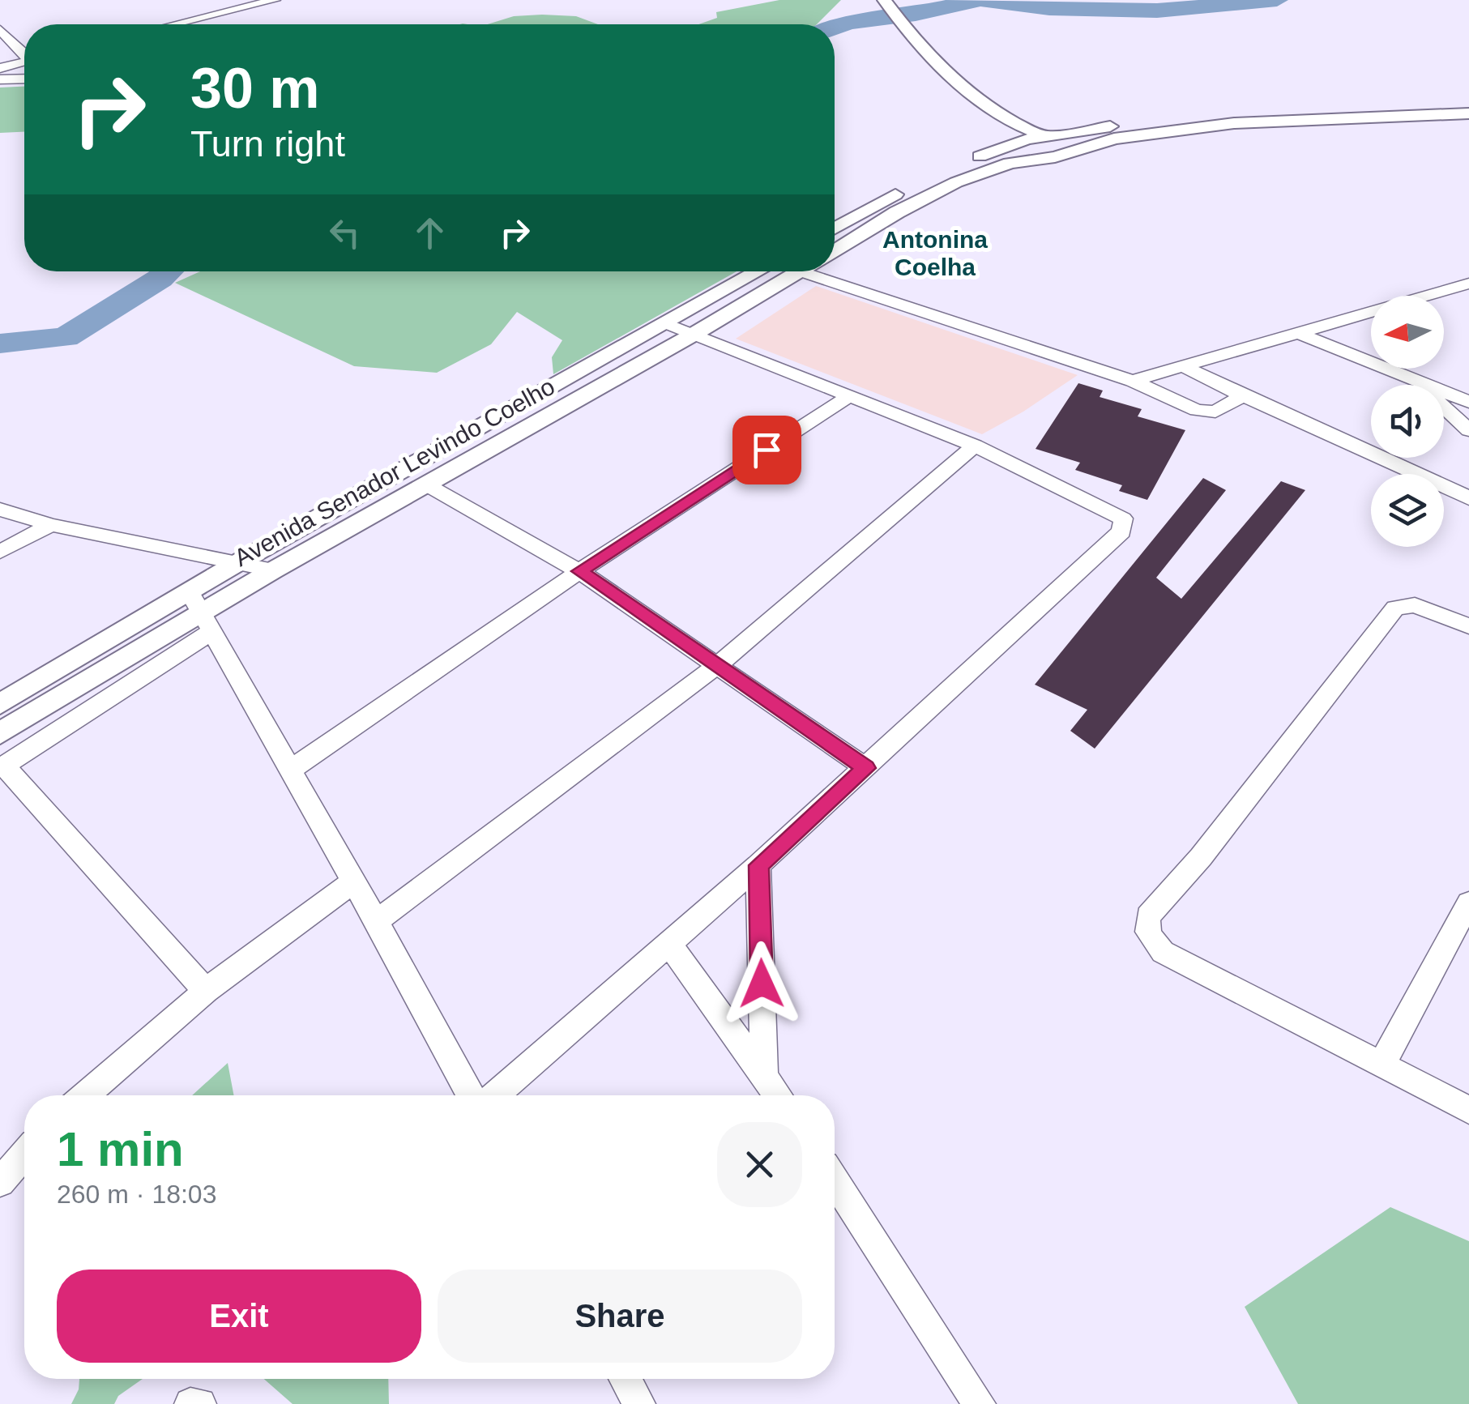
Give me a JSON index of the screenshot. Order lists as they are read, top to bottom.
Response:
{
  "streets": {
    "street": ["Avenida Senador Levindo Coelho"]
  },
  "districts": ["Antonina Coelha"],
  "north": "left",
  "page": {
    "turn": ["30 m", "Turn right"],
    "heading": ["1 min", "260 m · 18:03"],
    "buttons": ["Exit", "Share"]
  }
}
